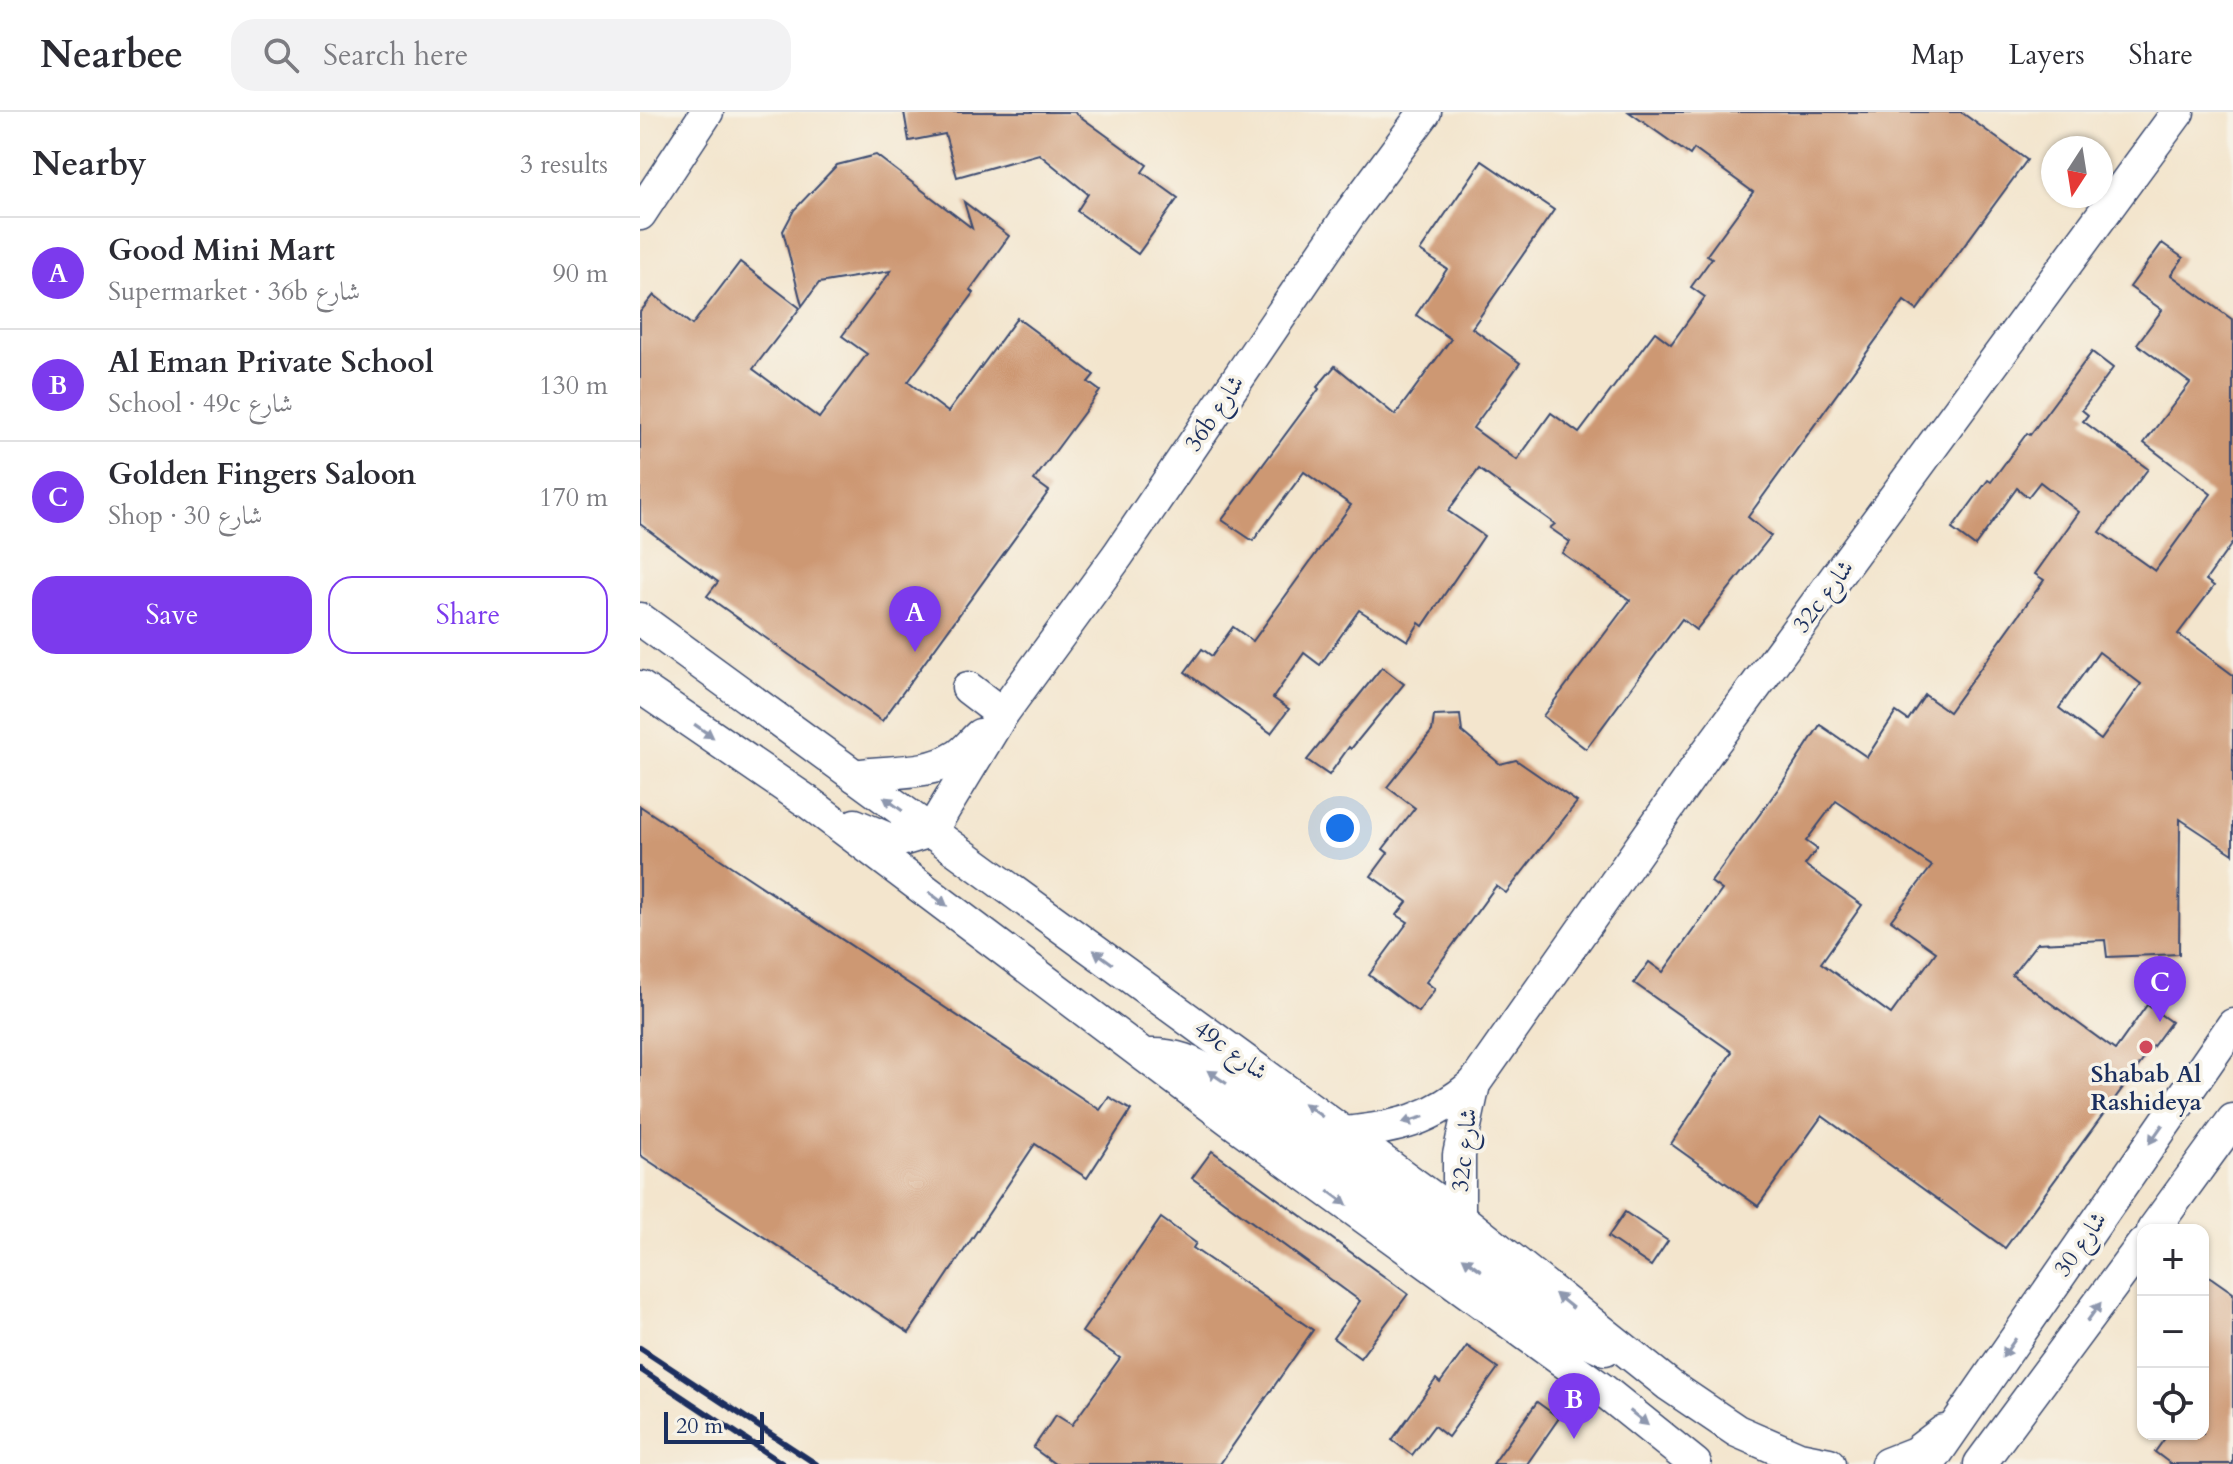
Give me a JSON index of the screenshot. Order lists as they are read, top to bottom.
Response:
{
  "streets": {
    "street": [
      "36b شارع",
      "32c شارع",
      "49c شارع",
      "شارع 30"
    ]
  },
  "crossings": [
    ["36b شارع", "49c شارع"],
    ["32c شارع", "49c شارع"]
  ],
  "places": ["Shabab Al Rashideya"],
  "scale_bar": "20 m",
  "north": "bottom",
  "page": {
    "header": "Nearbee",
    "search": "Search here",
    "nav": ["Map", "Layers", "Share"],
    "heading": ["Nearby", "3 results"],
    "list": [
      {
        "mark": "A",
        "name": "Good Mini Mart",
        "note": "Supermarket · 36b شارع",
        "value": "90 m"
      },
      {
        "mark": "B",
        "name": "Al Eman Private School",
        "note": "School · 49c شارع",
        "value": "130 m"
      },
      {
        "mark": "C",
        "name": "Golden Fingers Saloon",
        "note": "Shop · شارع 30",
        "value": "170 m"
      }
    ],
    "buttons": ["Save", "Share"],
    "pins": ["A", "C", "B"],
    "map_buttons": ["+", "−"],
    "scale": "20 m"
  }
}
